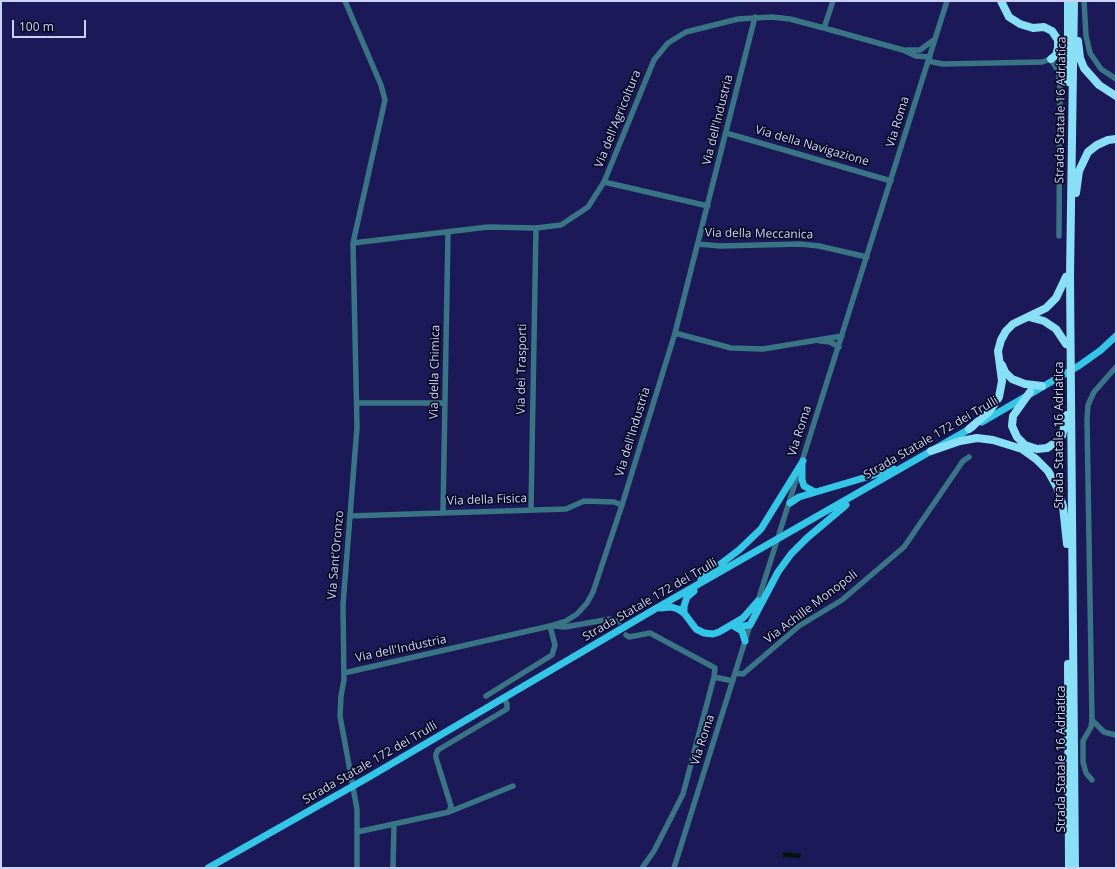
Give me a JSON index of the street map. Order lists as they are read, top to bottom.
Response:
{
  "streets": {
    "highway": ["Strada Statale 16 Adriatica"],
    "main road": ["Strada Statale 172 dei Trulli"],
    "street": [
      "Via dell'Agricoltura",
      "Via dell'Industria",
      "Via Roma",
      "Via della Navigazione",
      "Via della Meccanica",
      "Via dei Trasporti",
      "Via della Chimica",
      "Via della Fisica",
      "Via Sant'Oronzo",
      "Via Achille Monopoli"
    ]
  },
  "crossings": [
    ["Via dell'Agricoltura", "Via dell'Industria"],
    ["Via dell'Agricoltura", "Via Roma"],
    ["Via dell'Agricoltura", "Via dei Trasporti"],
    ["Via dell'Agricoltura", "Via della Chimica"],
    ["Via dell'Agricoltura", "Via Sant'Oronzo"],
    ["Via dell'Industria", "Via della Navigazione"],
    ["Via dell'Industria", "Via della Meccanica"],
    ["Via dell'Industria", "Via della Fisica"],
    ["Via dell'Industria", "Via Sant'Oronzo"],
    ["Via Roma", "Via della Navigazione"],
    ["Via Roma", "Via della Meccanica"],
    ["Via Roma", "Via Achille Monopoli"],
    ["Via dei Trasporti", "Via della Fisica"],
    ["Via della Chimica", "Via della Fisica"],
    ["Via della Fisica", "Via Sant'Oronzo"]
  ],
  "scale_bar": "100 m"
}
